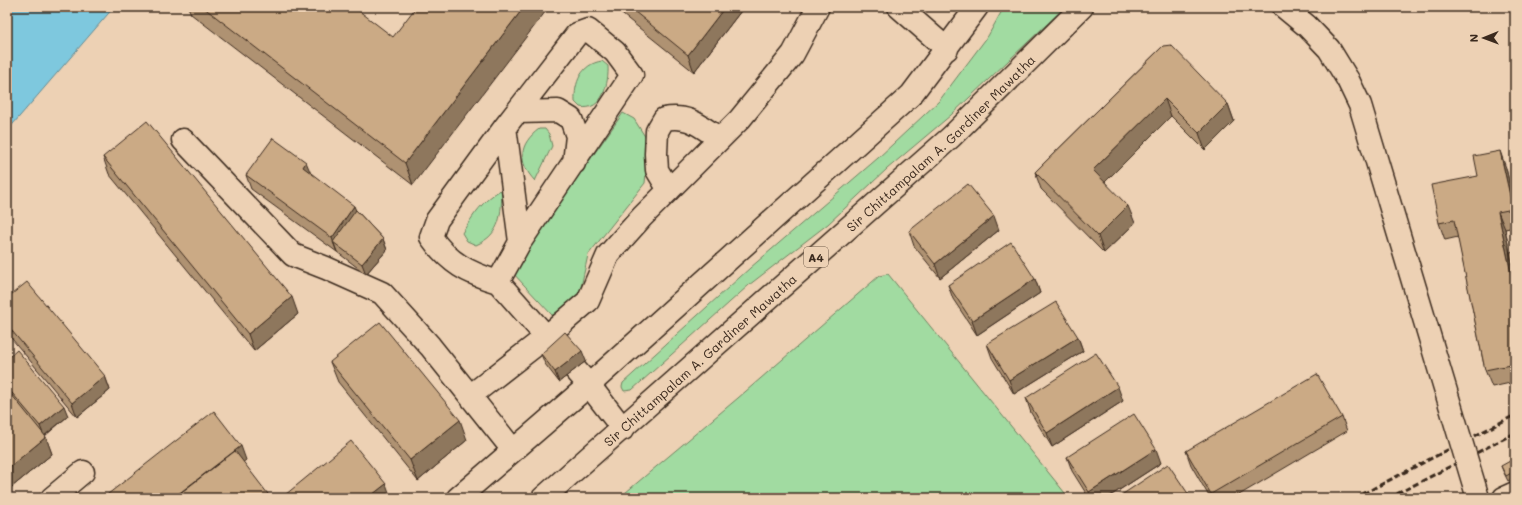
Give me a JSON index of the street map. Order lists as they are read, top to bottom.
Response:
{
  "streets": {
    "main road": ["Sir Chittampalam A. Gardiner Mawatha", "A4"]
  },
  "north": "left"
}
